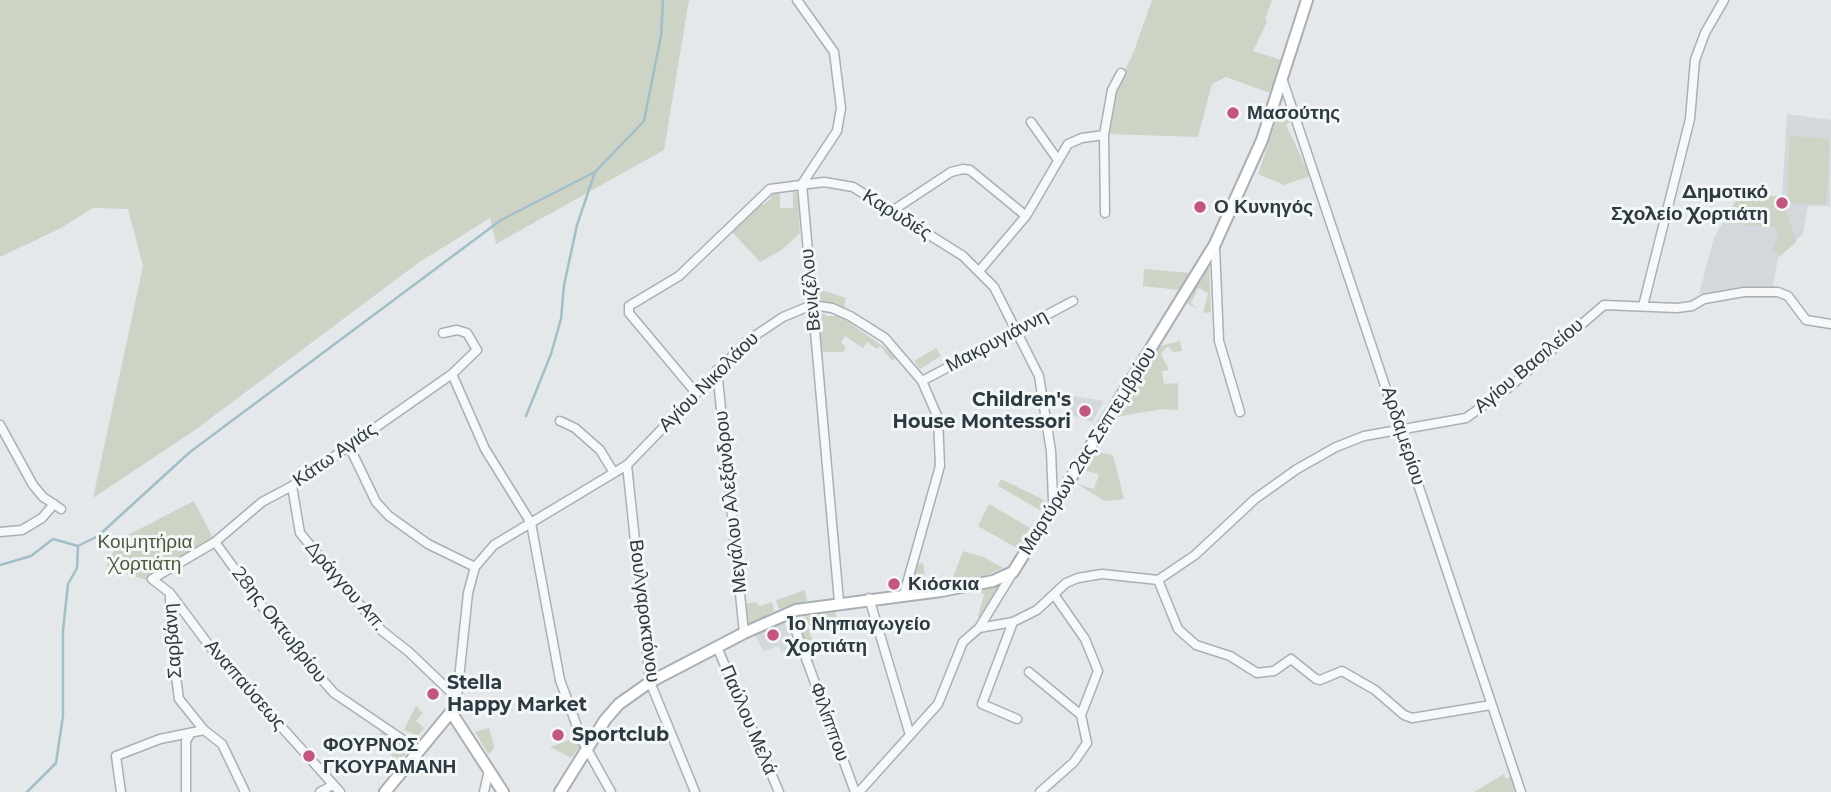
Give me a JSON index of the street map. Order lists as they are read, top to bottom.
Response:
{
  "streets": {
    "street": [
      "Καρυδιές",
      "Βενιζέλου",
      "Μακρυγιάννη",
      "Αγίου Βασιλείου",
      "Αγίου Νικολάου",
      "Αρδαμερίου",
      "Μαρτύρων 2ας Σεπτεμβρίου",
      "Κάτω Αγιάς",
      "Μεγάλου Αλεξάνδρου",
      "Δράγγου Απ.",
      "Βουλγαροκτόνου",
      "28ης Οκτωβρίου",
      "Σαρβάνη",
      "Αναπαύσεως",
      "Παύλου Μελά",
      "Φιλίππου"
    ]
  },
  "crossings": [
    ["Καρυδιές", "Βενιζέλου"],
    ["Καρυδιές", "Μακρυγιάννη"],
    ["Καρυδιές", "Αγίου Νικολάου"],
    ["Καρυδιές", "Μαρτύρων 2ας Σεπτεμβρίου"],
    ["Βενιζέλου", "Αγίου Νικολάου"],
    ["Βενιζέλου", "Μαρτύρων 2ας Σεπτεμβρίου"],
    ["Αγίου Βασιλείου", "Αρδαμερίου"],
    ["Αγίου Νικολάου", "Μεγάλου Αλεξάνδρου"],
    ["Αγίου Νικολάου", "Βουλγαροκτόνου"],
    ["Αρδαμερίου", "Μαρτύρων 2ας Σεπτεμβρίου"],
    ["Μαρτύρων 2ας Σεπτεμβρίου", "Μεγάλου Αλεξάνδρου"],
    ["Μαρτύρων 2ας Σεπτεμβρίου", "Βουλγαροκτόνου"],
    ["Μαρτύρων 2ας Σεπτεμβρίου", "Παύλου Μελά"],
    ["Μαρτύρων 2ας Σεπτεμβρίου", "Φιλίππου"],
    ["Κάτω Αγιάς", "Δράγγου Απ."],
    ["Κάτω Αγιάς", "28ης Οκτωβρίου"],
    ["Κάτω Αγιάς", "Αναπαύσεως"],
    ["Σαρβάνη", "Αναπαύσεως"]
  ],
  "parks": ["Κοιμητήρια Χορτιάτη"],
  "places": [
    "Μασούτης",
    "Δημοτικό Σχολείο Χορτιάτη",
    "Ο Κυνηγός",
    "Children's House Montessori",
    "Κιόσκια",
    "1ο Νηπιαγωγείο Χορτιάτη",
    "Stella Happy Market",
    "Sportclub",
    "ΦΟΥΡΝΟΣ ΓΚΟΥΡΑΜΑΝΗ"
  ]
}
